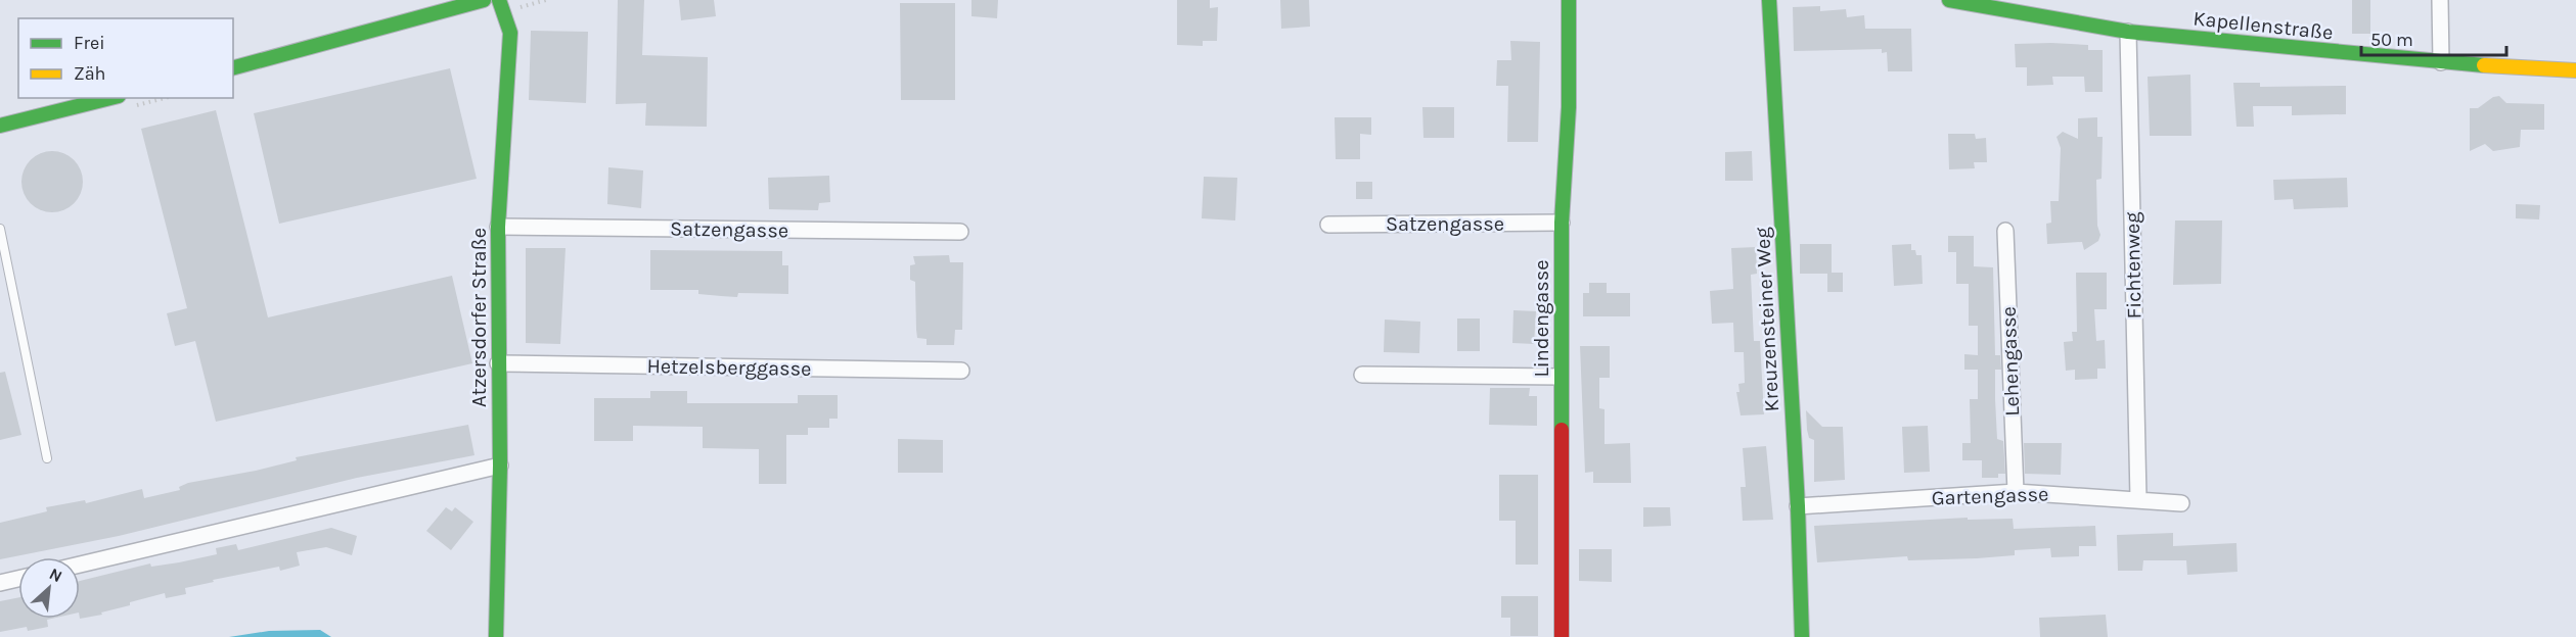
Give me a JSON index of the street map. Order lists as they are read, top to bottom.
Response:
{
  "streets": {
    "street": [
      "Kapellenstraße",
      "Satzengasse",
      "Fichtenweg",
      "Atzersdorfer Straße",
      "Lindengasse",
      "Kreuzensteiner Weg",
      "Lehengasse",
      "Hetzelsberggasse",
      "Gartengasse"
    ]
  },
  "crossings": [
    ["Kapellenstraße", "Fichtenweg"],
    ["Satzengasse", "Atzersdorfer Straße"],
    ["Satzengasse", "Lindengasse"],
    ["Fichtenweg", "Gartengasse"],
    ["Atzersdorfer Straße", "Hetzelsberggasse"],
    ["Kreuzensteiner Weg", "Gartengasse"],
    ["Lehengasse", "Gartengasse"]
  ],
  "legend": ["Frei", "Zäh"],
  "scale_bar": "50 m",
  "north": "top right"
}
